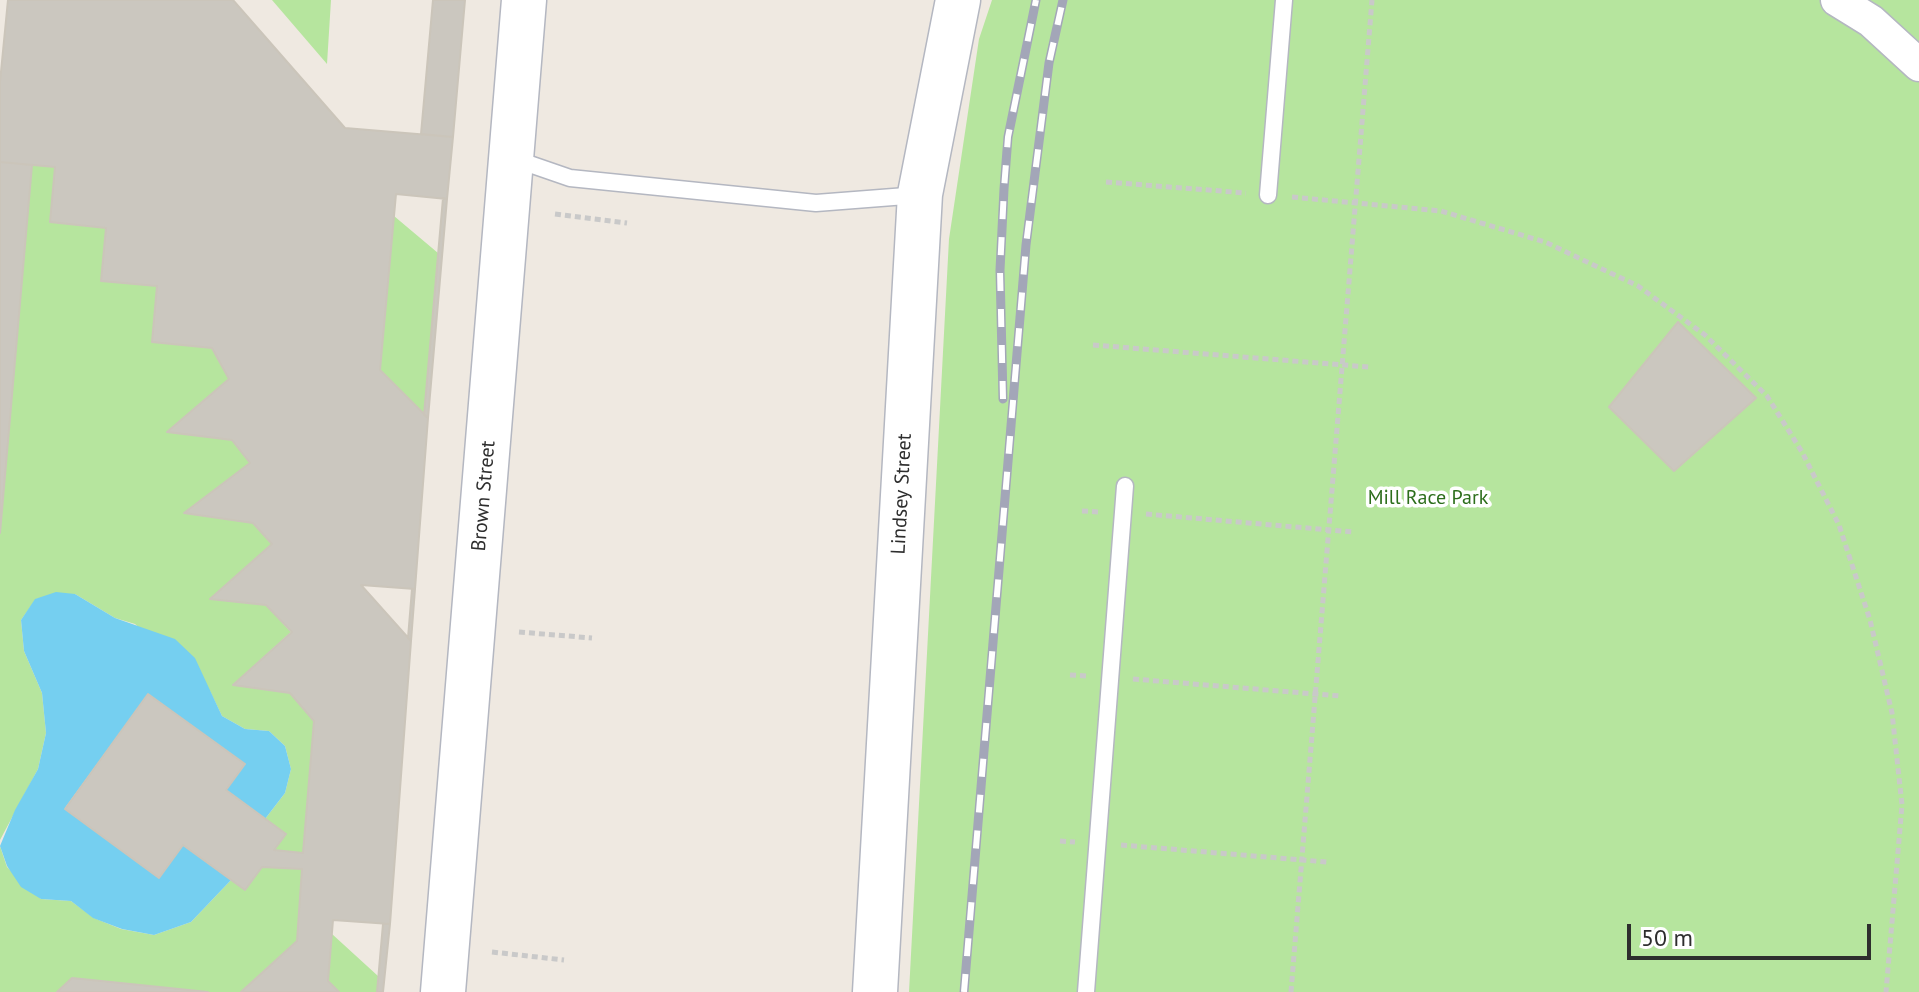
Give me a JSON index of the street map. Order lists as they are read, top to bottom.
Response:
{
  "streets": {
    "main road": ["Lindsey Street", "Brown Street"]
  },
  "parks": ["Mill Race Park"],
  "scale_bar": "50 m"
}
